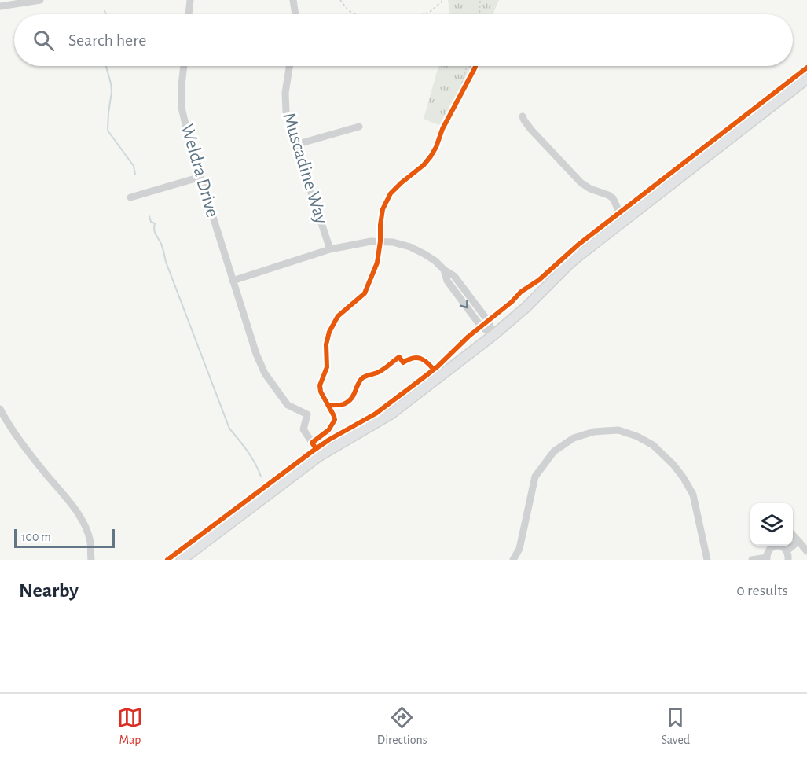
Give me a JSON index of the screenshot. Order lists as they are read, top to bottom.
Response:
{
  "streets": {
    "street": ["Muscadine Way", "Weldra Drive"]
  },
  "scale_bar": "100 m",
  "page": {
    "search": "Search here",
    "scale": "100 m",
    "heading": ["Nearby", "0 results"],
    "nav": ["Map", "Directions", "Saved"]
  }
}
